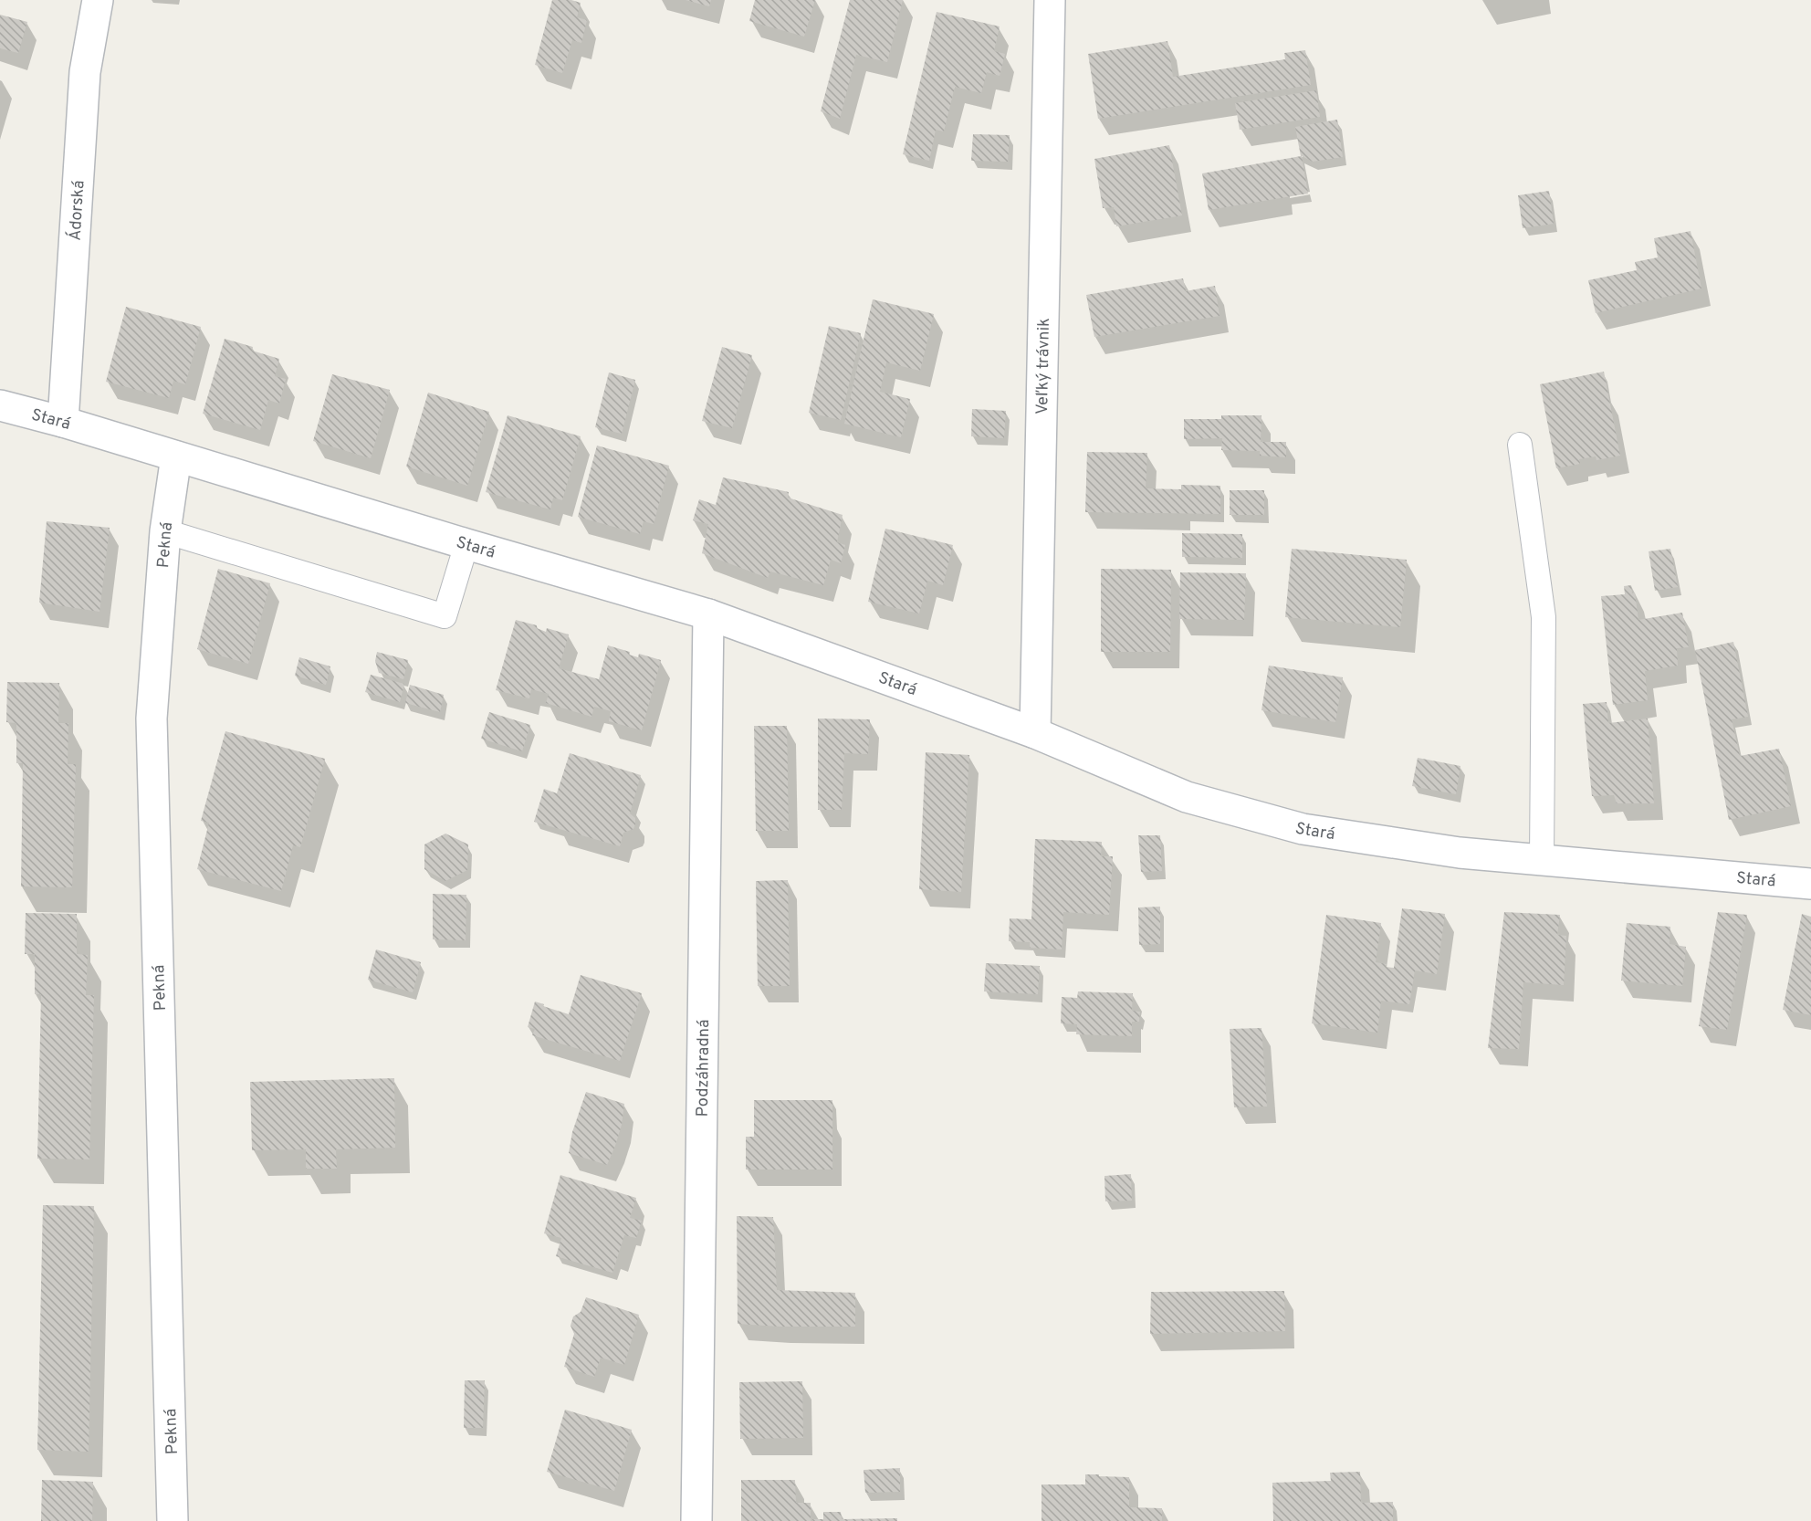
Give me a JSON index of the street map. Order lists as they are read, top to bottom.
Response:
{
  "streets": {
    "street": [
      "Ádorská",
      "Veľký trávnik",
      "Stará",
      "Pekná",
      "Podzáhradná"
    ]
  },
  "crossings": [
    ["Ádorská", "Stará"],
    ["Veľký trávnik", "Stará"],
    ["Stará", "Pekná"],
    ["Stará", "Podzáhradná"]
  ]
}
